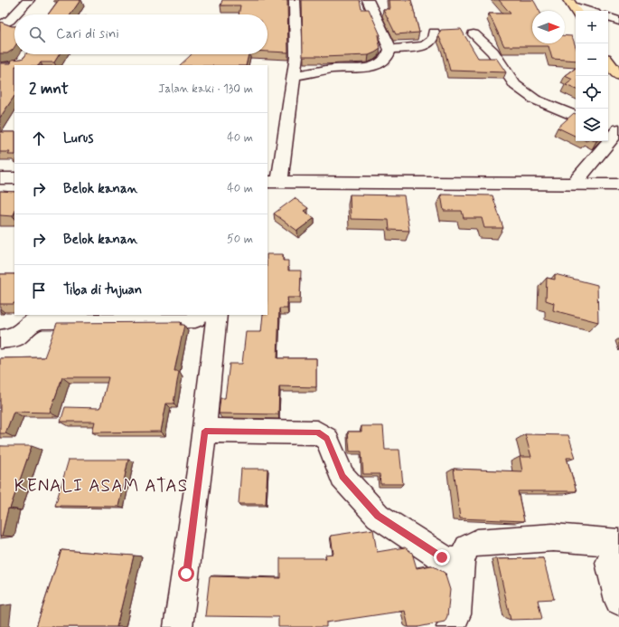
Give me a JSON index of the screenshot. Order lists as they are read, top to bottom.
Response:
{
  "districts": ["KENALI ASAM ATAS"],
  "north": "right",
  "page": {
    "map_buttons": ["+", "−"],
    "search": "Cari di sini",
    "heading": ["2 mnt", "Jalan kaki · 130 m"],
    "list": [
      ["Lurus", "40 m"],
      ["Belok kanan", "40 m"],
      ["Belok kanan", "50 m"],
      "Tiba di tujuan"
    ]
  }
}
